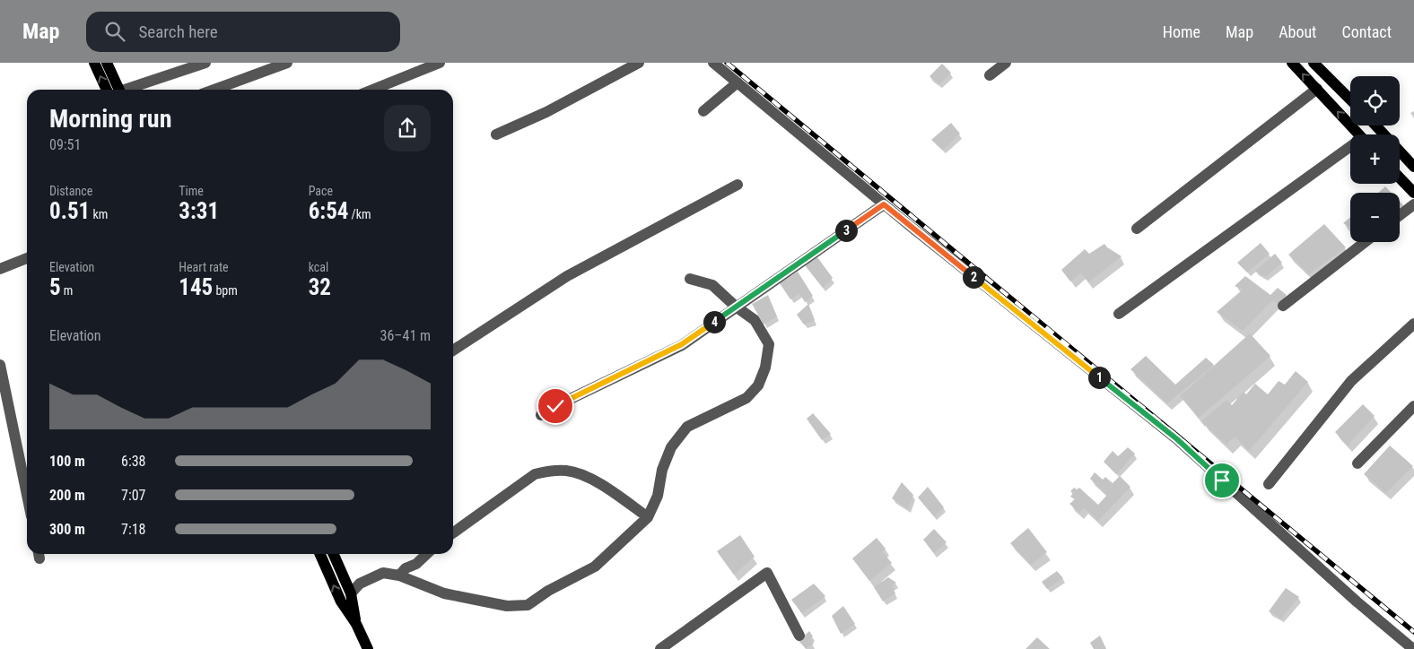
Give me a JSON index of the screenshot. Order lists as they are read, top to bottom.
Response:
{
  "page": {
    "header": "Map",
    "search": "Search here",
    "nav": [
      "Home",
      "Map",
      "About",
      "Contact"
    ],
    "map_buttons": ["+", "−"],
    "heading": ["Morning run", "09:51"],
    "stats": [
      ["Distance", "0.51 km"],
      ["Time", "3:31"],
      ["Pace", "6:54 /km"],
      ["Elevation", "5 m"],
      ["Heart rate", "145 bpm"],
      ["kcal", "32"]
    ],
    "pins": [
      "3",
      "2",
      "4",
      "1"
    ],
    "chart": ["Elevation", "36–41 m"],
    "list": [
      {
        "name": "100 m",
        "note": "6:38"
      },
      {
        "name": "200 m",
        "note": "7:07"
      },
      {
        "name": "300 m",
        "note": "7:18"
      }
    ]
  }
}
